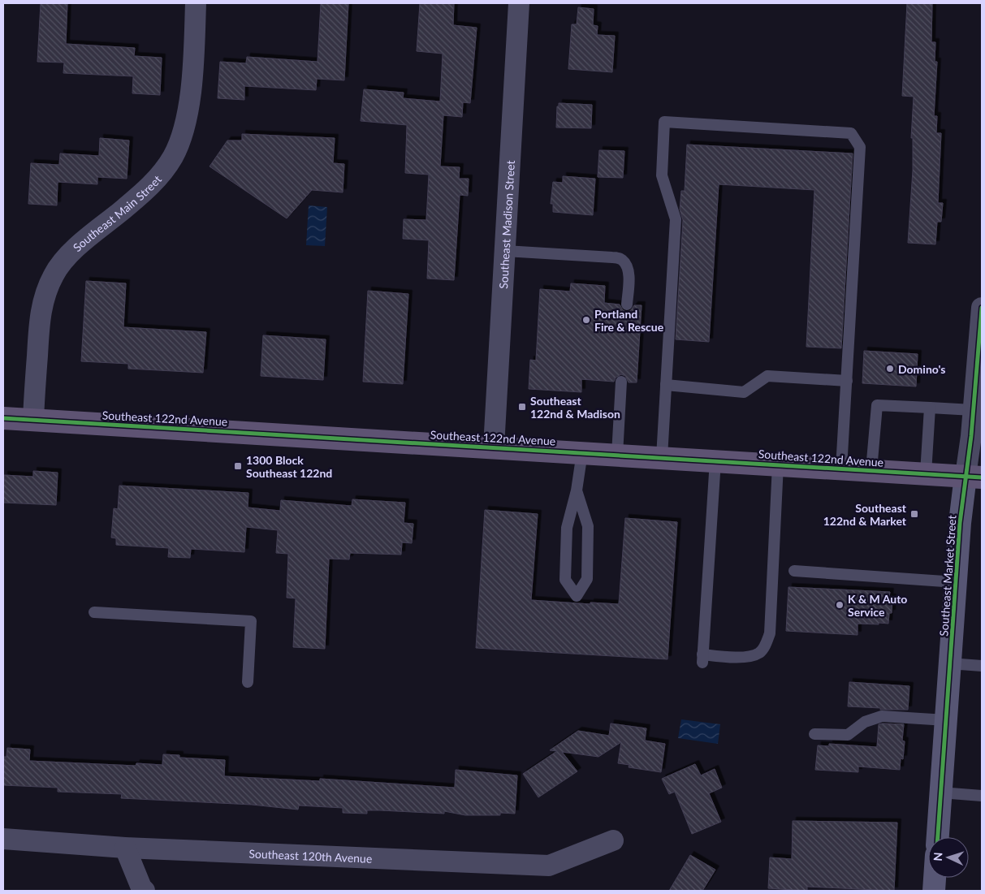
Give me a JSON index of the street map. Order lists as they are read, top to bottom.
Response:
{
  "streets": {
    "main road": ["Southeast 122nd Avenue"],
    "street": [
      "Southeast Main Street",
      "Southeast Madison Street",
      "Southeast Market Street",
      "Southeast 120th Avenue"
    ]
  },
  "crossings": [
    ["Southeast Main Street", "Southeast 122nd Avenue"],
    ["Southeast Madison Street", "Southeast 122nd Avenue"],
    ["Southeast 122nd Avenue", "Southeast Market Street"]
  ],
  "places": {
    "other": ["Portland Fire & Rescue", "Domino's", "K & M Auto Service"],
    "transit": ["Southeast 122nd & Madison", "1300 Block Southeast 122nd", "Southeast 122nd & Market"]
  },
  "north": "left"
}
